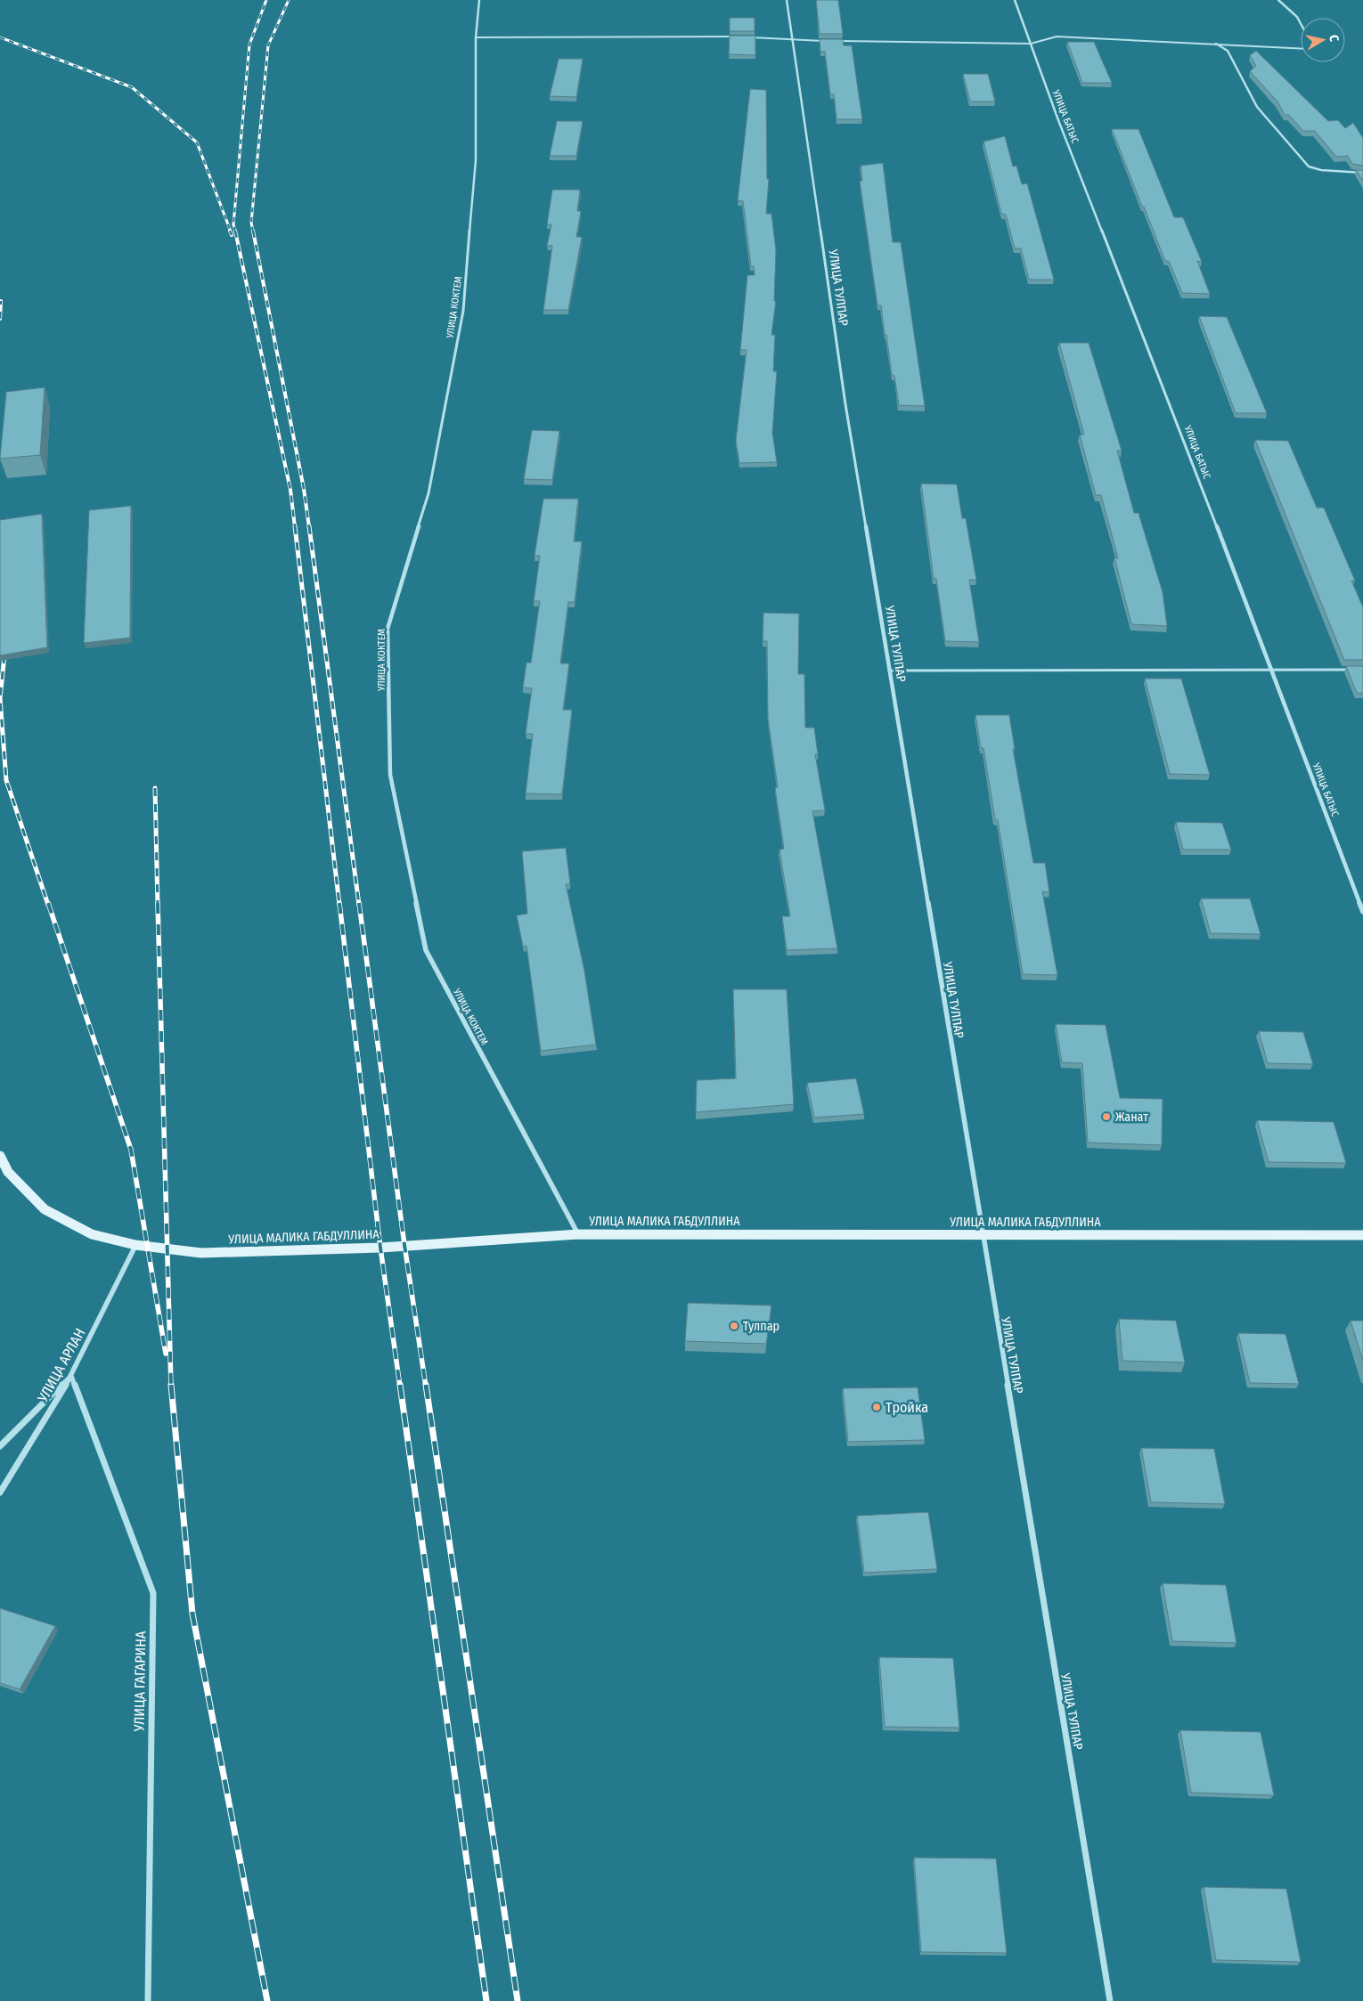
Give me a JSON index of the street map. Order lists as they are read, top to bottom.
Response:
{
  "streets": {
    "main road": ["УЛИЦА МАЛИКА ГАБДУЛЛИНА"],
    "street": [
      "УЛИЦА БАТЫС",
      "УЛИЦА ТУЛПАР",
      "УЛИЦА КОКТЕМ",
      "УЛИЦА АРЛАН",
      "УЛИЦА ГАГАРИНА"
    ]
  },
  "crossings": [
    ["УЛИЦА ТУЛПАР", "УЛИЦА МАЛИКА ГАБДУЛЛИНА"],
    ["УЛИЦА КОКТЕМ", "УЛИЦА МАЛИКА ГАБДУЛЛИНА"],
    ["УЛИЦА МАЛИКА ГАБДУЛЛИНА", "УЛИЦА АРЛАН"],
    ["УЛИЦА АРЛАН", "УЛИЦА ГАГАРИНА"]
  ],
  "places": ["Жанат", "Тулпар", "Тройка"],
  "north": "right"
}
